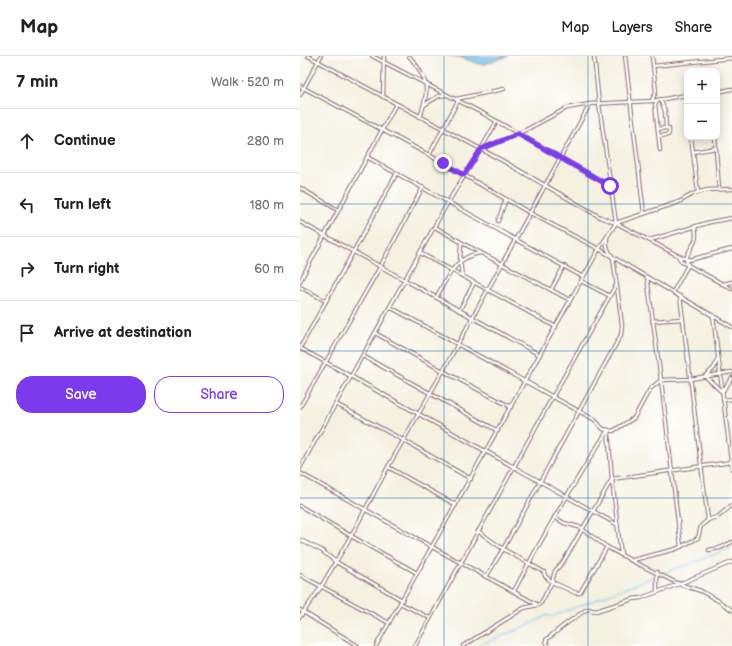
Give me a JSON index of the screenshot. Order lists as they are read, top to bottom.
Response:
{
  "page": {
    "header": "Map",
    "nav": ["Map", "Layers", "Share"],
    "heading": ["7 min", "Walk · 520 m"],
    "map_buttons": ["+", "−"],
    "list": [
      ["Continue", "280 m"],
      ["Turn left", "180 m"],
      ["Turn right", "60 m"],
      "Arrive at destination"
    ],
    "buttons": ["Save", "Share"]
  }
}
